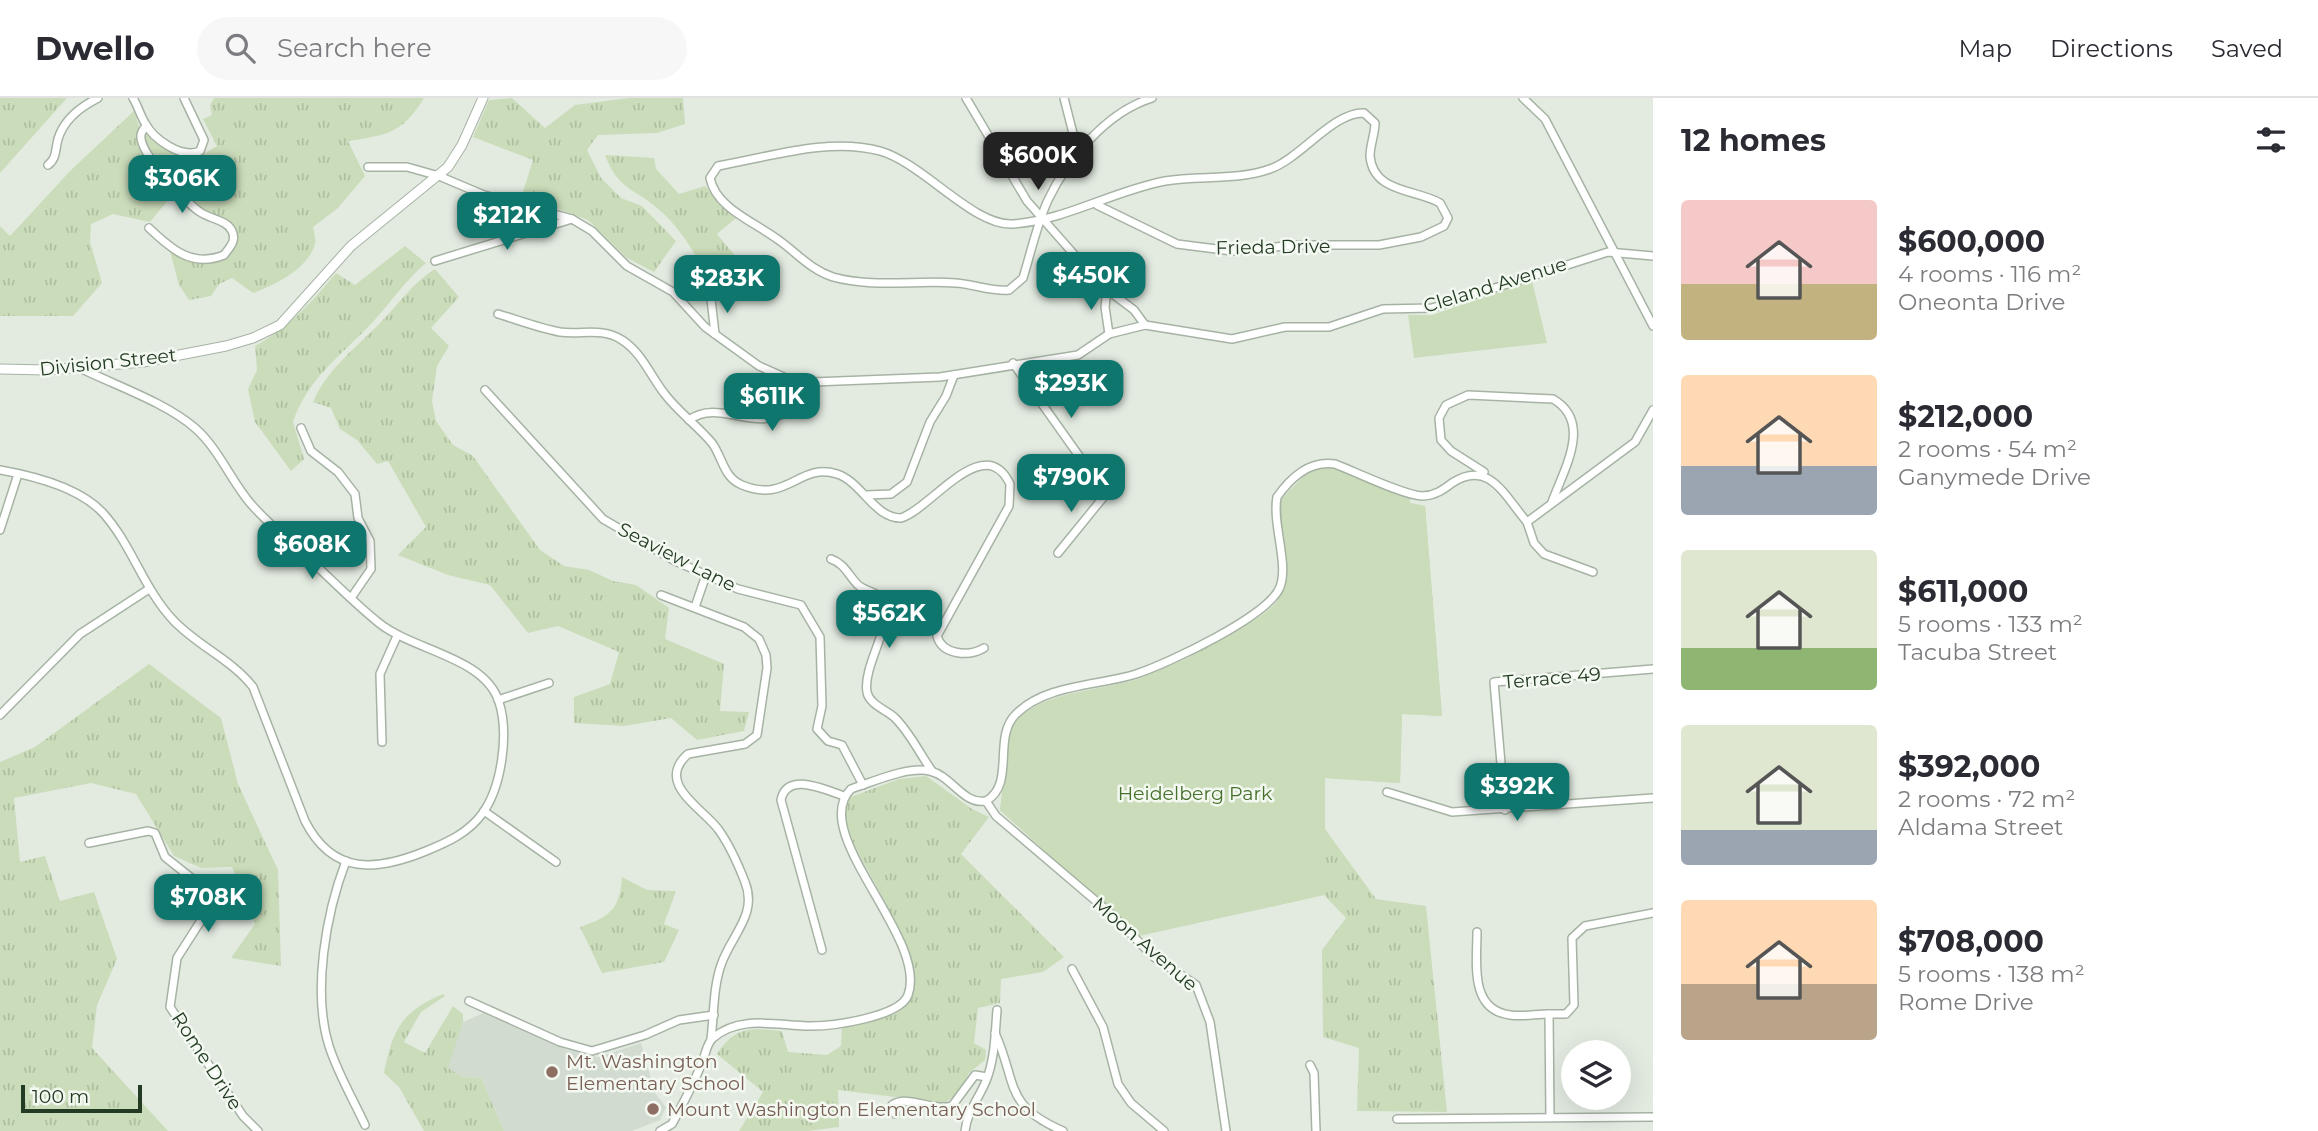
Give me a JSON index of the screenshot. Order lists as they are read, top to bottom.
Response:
{
  "streets": {
    "street": [
      "Frieda Drive",
      "Cleland Avenue",
      "Division Street",
      "Seaview Lane",
      "Terrace 49",
      "Moon Avenue",
      "Rome Drive"
    ]
  },
  "crossings": [
    ["Cleland Avenue", "Division Street"]
  ],
  "parks": ["Heidelberg Park"],
  "places": ["Mt. Washington Elementary School", "Mount Washington Elementary School"],
  "scale_bar": "100 m",
  "page": {
    "header": "Dwello",
    "search": "Search here",
    "nav": ["Map", "Directions", "Saved"],
    "heading": "12 homes",
    "price": [
      "$600K",
      "$306K",
      "$212K",
      "$450K",
      "$283K",
      "$293K",
      "$611K",
      "$790K",
      "$608K",
      "$562K",
      "$392K",
      "$708K"
    ],
    "list": [
      {
        "name": "$600,000",
        "note": "4 rooms · 116 m² · Oneonta Drive"
      },
      {
        "name": "$212,000",
        "note": "2 rooms · 54 m² · Ganymede Drive"
      },
      {
        "name": "$611,000",
        "note": "5 rooms · 133 m² · Tacuba Street"
      },
      {
        "name": "$392,000",
        "note": "2 rooms · 72 m² · Aldama Street"
      },
      {
        "name": "$708,000",
        "note": "5 rooms · 138 m² · Rome Drive"
      }
    ],
    "scale": "100 m"
  }
}
